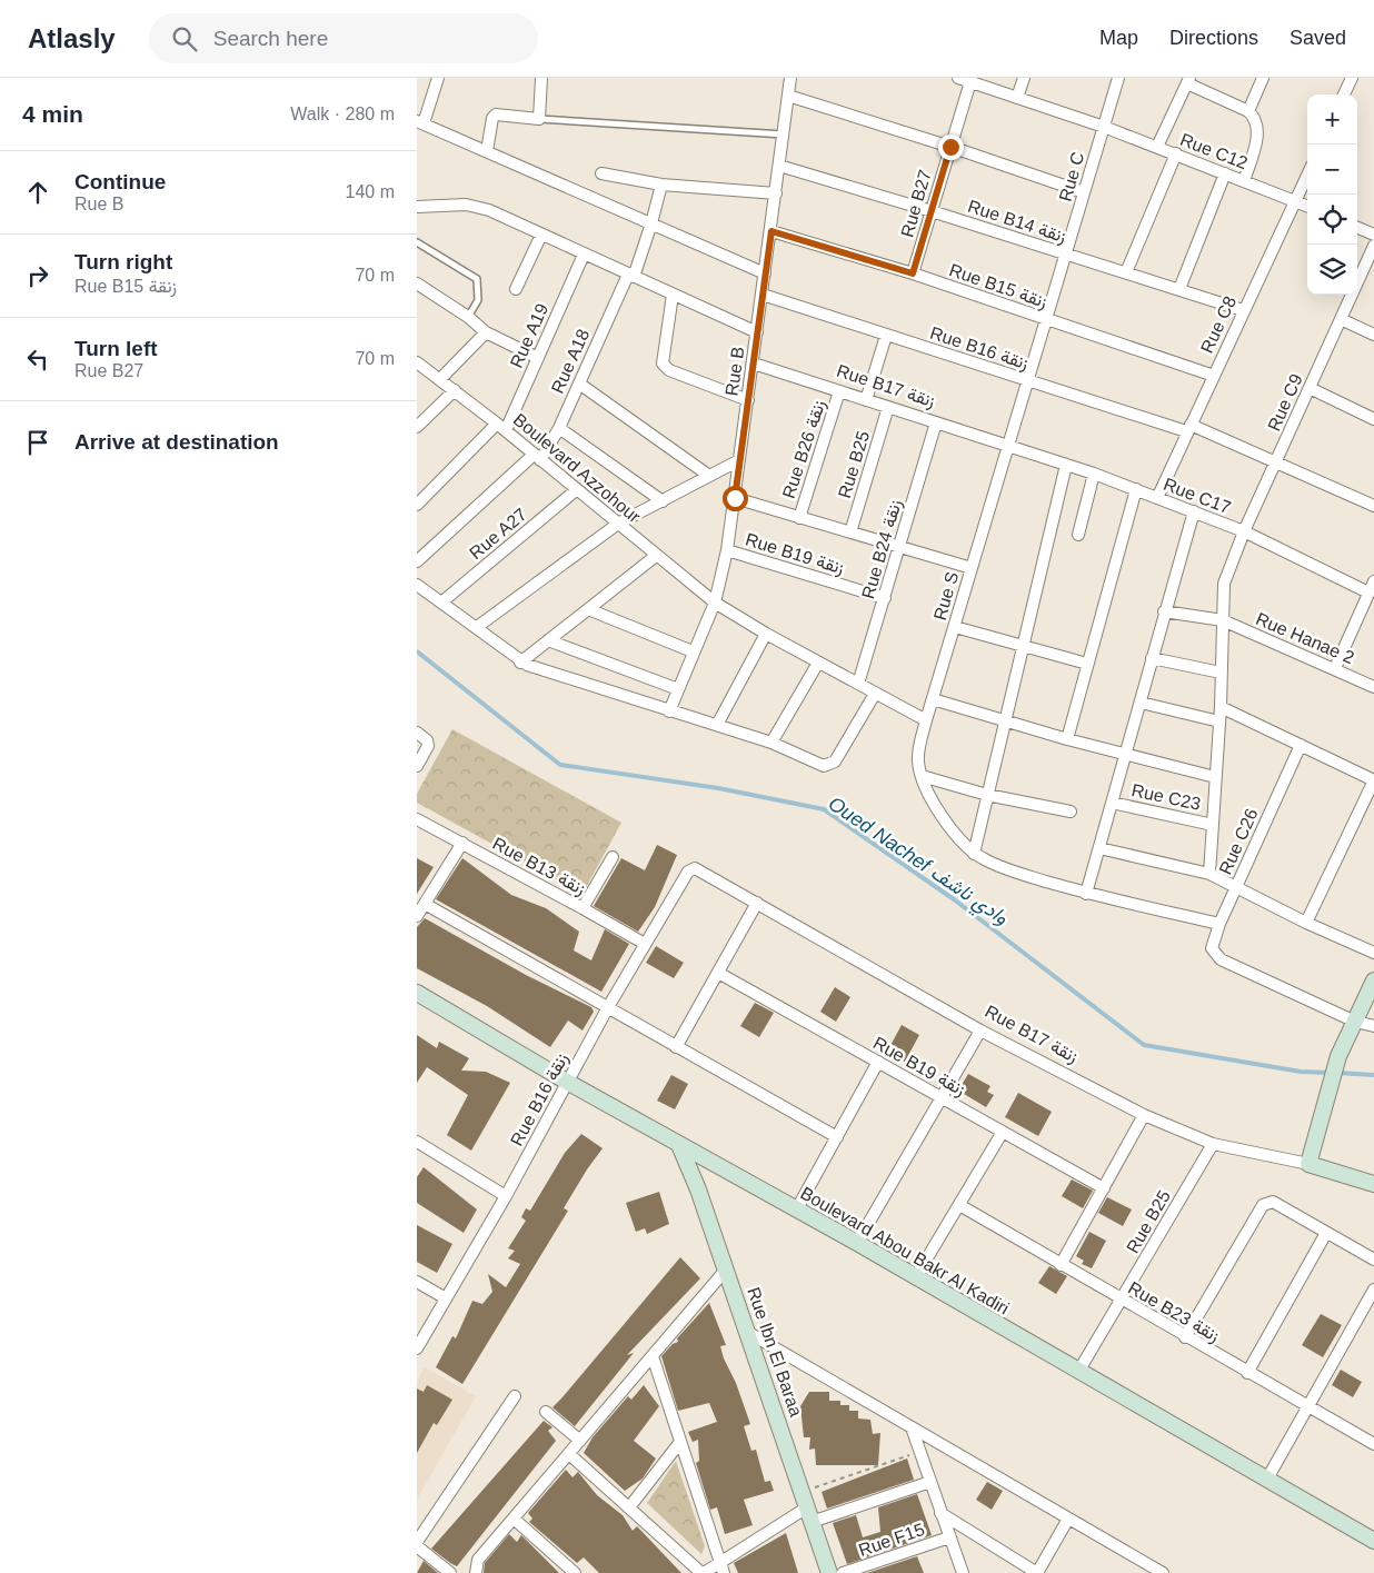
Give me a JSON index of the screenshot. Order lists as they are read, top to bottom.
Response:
{
  "streets": {
    "main road": ["Rue B17 زنقة", "Boulevard Abou Bakr Al Kadiri", "Rue Ibn El Baraa"],
    "street": [
      "Rue C12",
      "Rue C",
      "Rue B27",
      "Rue B14 زنقة",
      "Rue B15 زنقة",
      "Rue C8",
      "Rue A19",
      "Rue B16 زنقة",
      "Rue A18",
      "Rue B",
      "Rue C9",
      "Rue B26 زنقة",
      "Rue B25",
      "Boulevard Azzohour",
      "Rue C17",
      "Rue A27",
      "Rue B24 زنقة",
      "Rue B19 زنقة",
      "Rue S",
      "Rue Hanae 2",
      "Rue C23",
      "Rue C26",
      "Rue B13 زنقة",
      "Rue B23 زنقة",
      "Rue F15"
    ]
  },
  "crossings": [
    ["Rue C12", "Rue C"],
    ["Rue C12", "Rue B27"],
    ["Rue C12", "Rue C8"],
    ["Rue C", "Rue B14 زنقة"],
    ["Rue C", "Rue B15 زنقة"],
    ["Rue C", "Rue B16 زنقة"],
    ["Rue C", "Rue B17 زنقة"],
    ["Rue C", "Rue C17"],
    ["Rue C", "Rue S"],
    ["Rue B27", "Rue B14 زنقة"],
    ["Rue B27", "Rue B15 زنقة"],
    ["Rue B14 زنقة", "Rue C8"],
    ["Rue B14 زنقة", "Rue B"],
    ["Rue B15 زنقة", "Rue C8"],
    ["Rue B15 زنقة", "Rue B"],
    ["Rue C8", "Rue B16 زنقة"],
    ["Rue C8", "Rue C17"],
    ["Rue A19", "Boulevard Azzohour"],
    ["Rue B16 زنقة", "Rue B"],
    ["Rue B16 زنقة", "Rue B17 زنقة"],
    ["Rue B16 زنقة", "Rue C9"],
    ["Rue B16 زنقة", "Rue B13 زنقة"],
    ["Rue B16 زنقة", "Boulevard Abou Bakr Al Kadiri"],
    ["Rue A18", "Boulevard Azzohour"],
    ["Rue B", "Rue B17 زنقة"],
    ["Rue B", "Boulevard Azzohour"],
    ["Rue B", "Rue B19 زنقة"],
    ["Rue B17 زنقة", "Rue B26 زنقة"],
    ["Rue B17 زنقة", "Rue B25"],
    ["Rue B17 زنقة", "Rue C17"],
    ["Rue B17 زنقة", "Rue B24 زنقة"],
    ["Rue B17 زنقة", "Rue S"],
    ["Rue C9", "Rue C17"],
    ["Rue C9", "Rue Hanae 2"],
    ["Rue C9", "Rue C23"],
    ["Rue B25", "Boulevard Abou Bakr Al Kadiri"],
    ["Rue B25", "Rue B23 زنقة"],
    ["Boulevard Azzohour", "Rue A27"],
    ["Boulevard Azzohour", "Rue B24 زنقة"],
    ["Boulevard Azzohour", "Rue S"],
    ["Rue C17", "Rue S"],
    ["Rue B24 زنقة", "Rue B19 زنقة"],
    ["Boulevard Abou Bakr Al Kadiri", "Rue Ibn El Baraa"]
  ],
  "water": ["Oued Nachef وادي ناشف"],
  "page": {
    "header": "Atlasly",
    "search": "Search here",
    "nav": ["Map", "Directions", "Saved"],
    "heading": ["4 min", "Walk · 280 m"],
    "map_buttons": ["+", "−"],
    "list": [
      ["Continue", "Rue B", "140 m"],
      ["Turn right", "Rue B15 زنقة", "70 m"],
      ["Turn left", "Rue B27", "70 m"],
      "Arrive at destination"
    ]
  }
}
